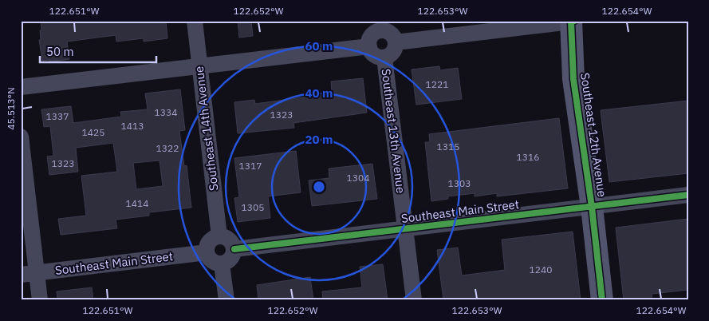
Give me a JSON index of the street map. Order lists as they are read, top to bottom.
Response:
{
  "streets": {
    "main road": ["Southeast 12th Avenue"],
    "street": ["Southeast 14th Avenue", "Southeast 13th Avenue", "Southeast Main Street"]
  },
  "crossings": [
    ["Southeast 14th Avenue", "Southeast Main Street"],
    ["Southeast 13th Avenue", "Southeast Main Street"],
    ["Southeast 12th Avenue", "Southeast Main Street"]
  ],
  "house_numbers": [
    "1221",
    "1334",
    "1323",
    "1337",
    "1413",
    "1425",
    "1315",
    "1322",
    "1316",
    "1323",
    "1317",
    "1304",
    "1303",
    "1414",
    "1305",
    "1240"
  ],
  "scale_bar": "50 m",
  "coordinates": [
    "122.651°W",
    "122.652°W",
    "122.653°W",
    "122.654°W",
    "45.513°N"
  ],
  "rings": ["60 m", "40 m", "20 m"]
}
